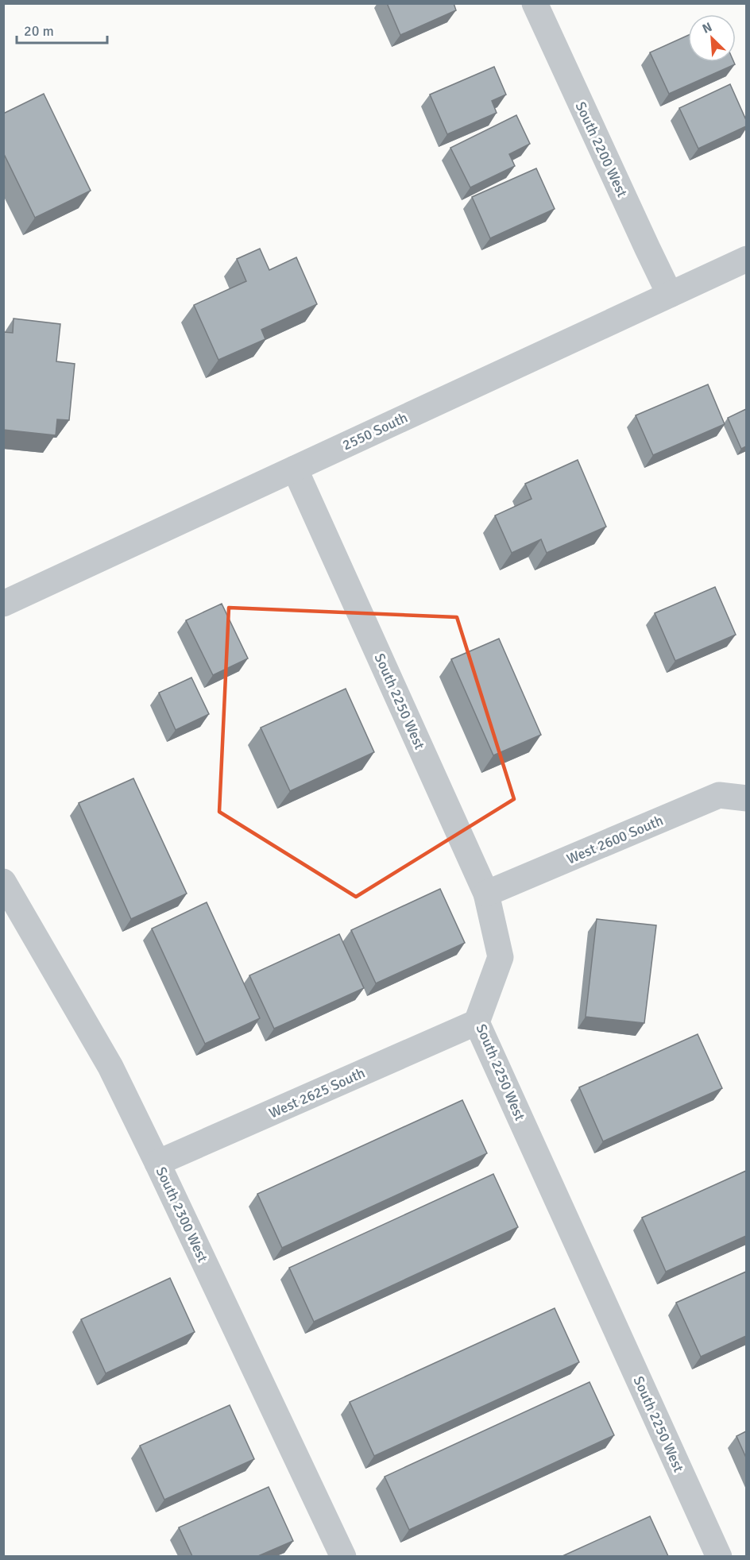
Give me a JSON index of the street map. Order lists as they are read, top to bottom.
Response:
{
  "streets": {
    "street": [
      "South 2200 West",
      "2550 South",
      "South 2250 West",
      "West 2600 South",
      "West 2625 South",
      "South 2300 West"
    ]
  },
  "crossings": [
    ["South 2200 West", "2550 South"],
    ["2550 South", "South 2250 West"],
    ["South 2250 West", "West 2600 South"],
    ["South 2250 West", "West 2625 South"],
    ["West 2625 South", "South 2300 West"]
  ],
  "scale_bar": "20 m",
  "north": "top left"
}
